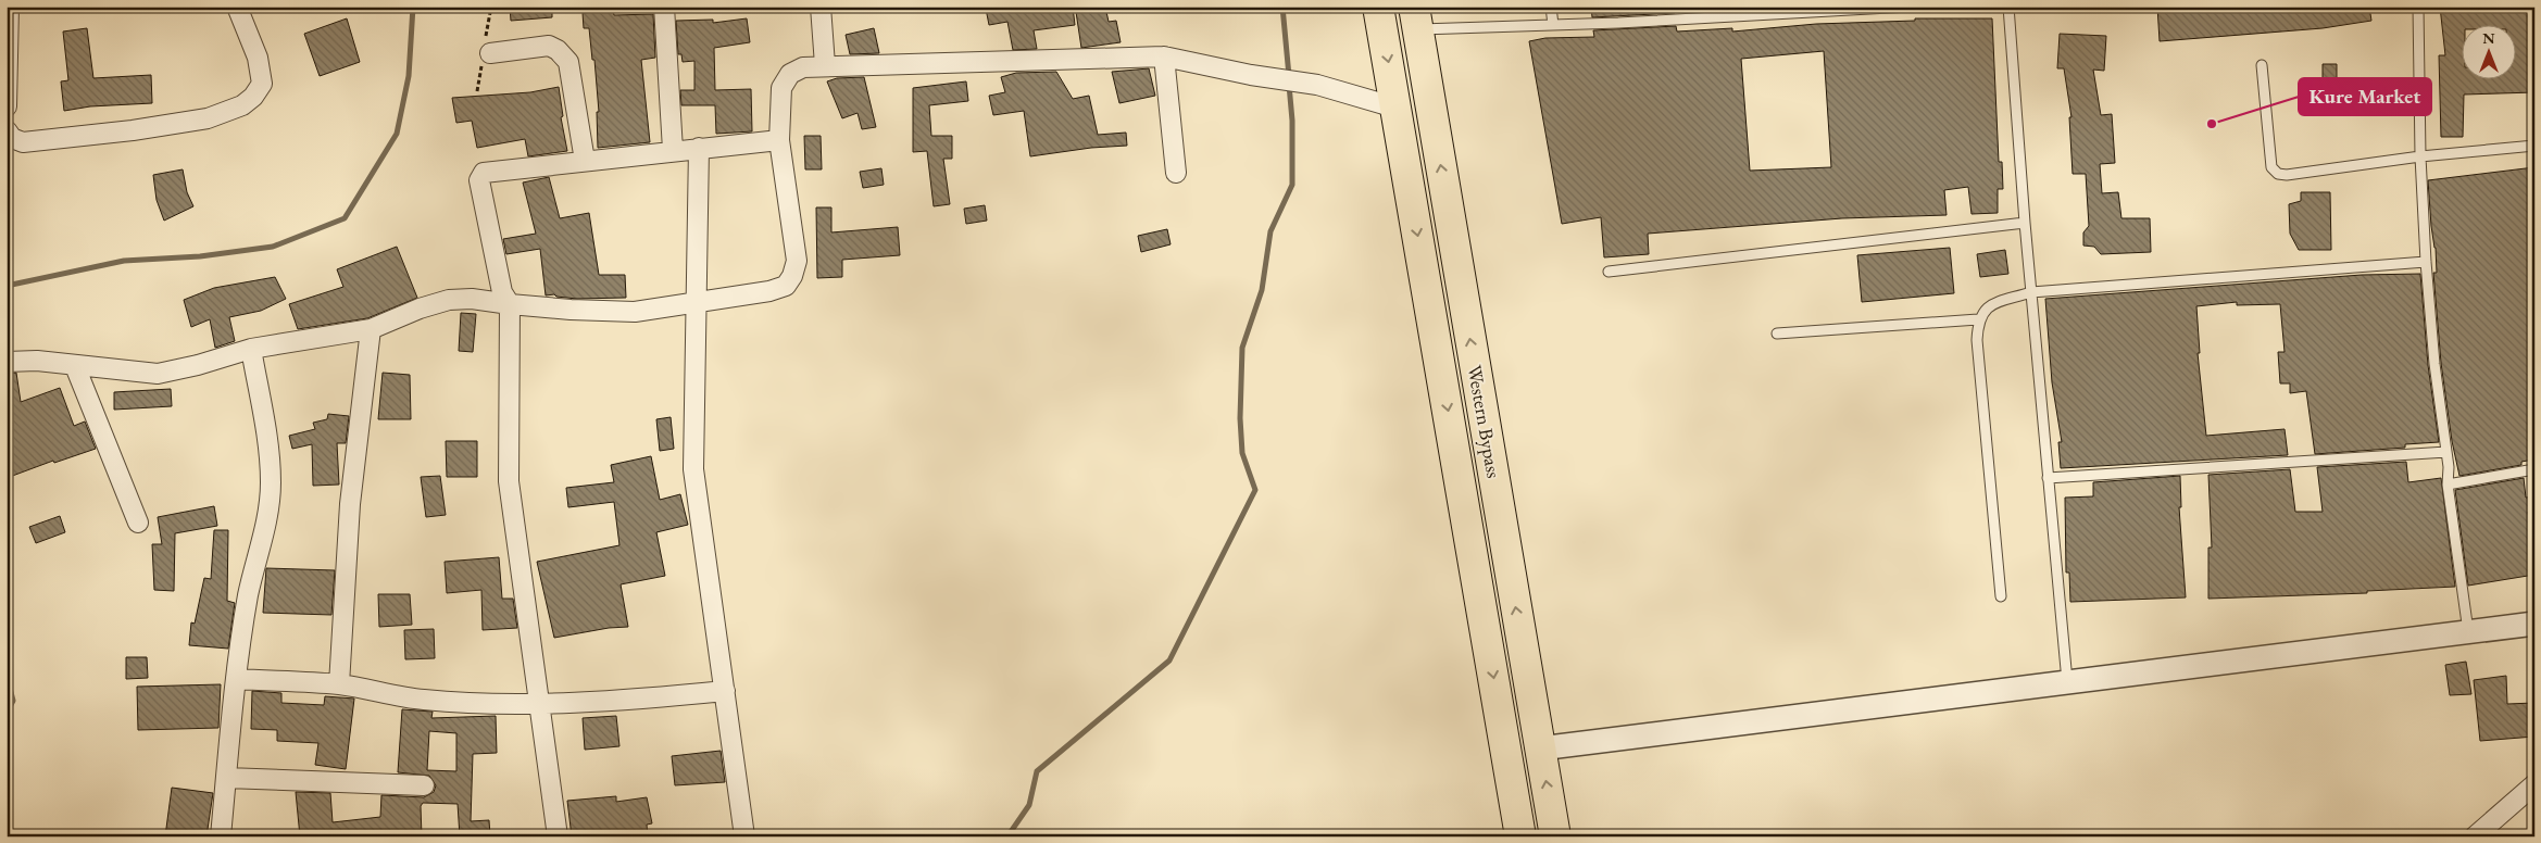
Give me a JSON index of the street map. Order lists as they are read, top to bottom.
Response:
{
  "streets": {
    "main road": ["Western Bypass"]
  },
  "places": ["Kure Market"],
  "north": "top"
}
